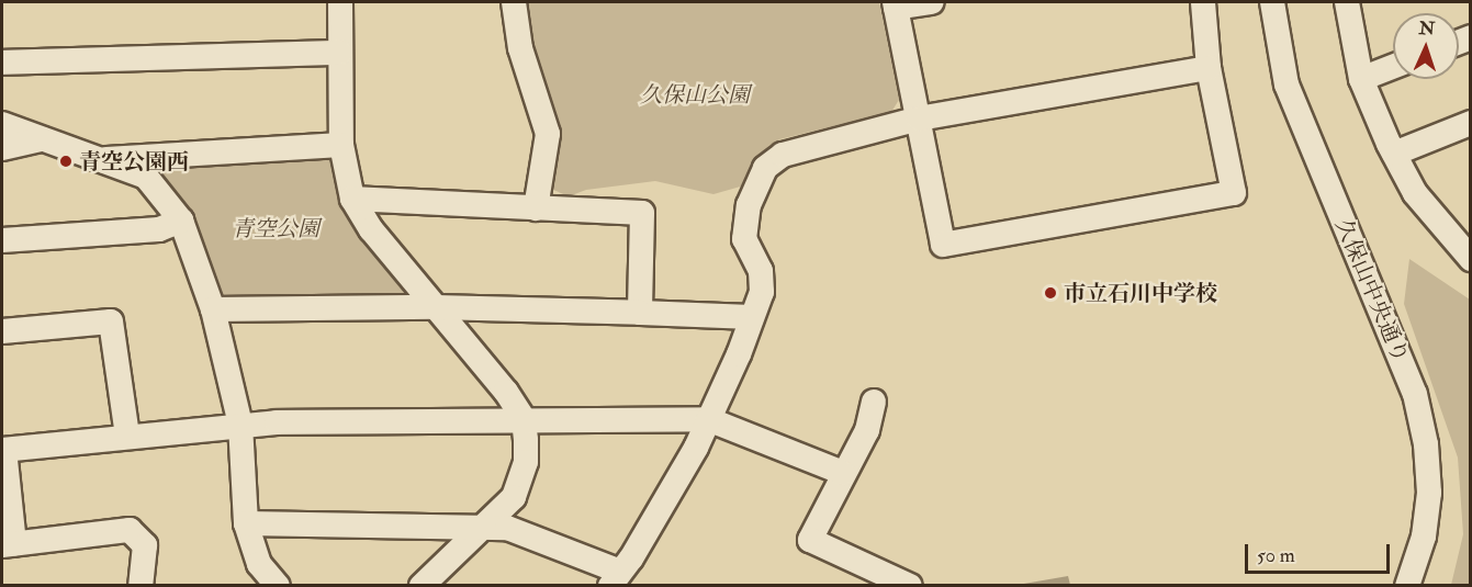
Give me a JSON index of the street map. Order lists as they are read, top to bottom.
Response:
{
  "streets": {
    "street": ["久保山中央通り"]
  },
  "parks": ["久保山公園", "青空公園"],
  "places": ["青空公園西", "市立石川中学校"],
  "scale_bar": "50 m",
  "north": "top"
}
